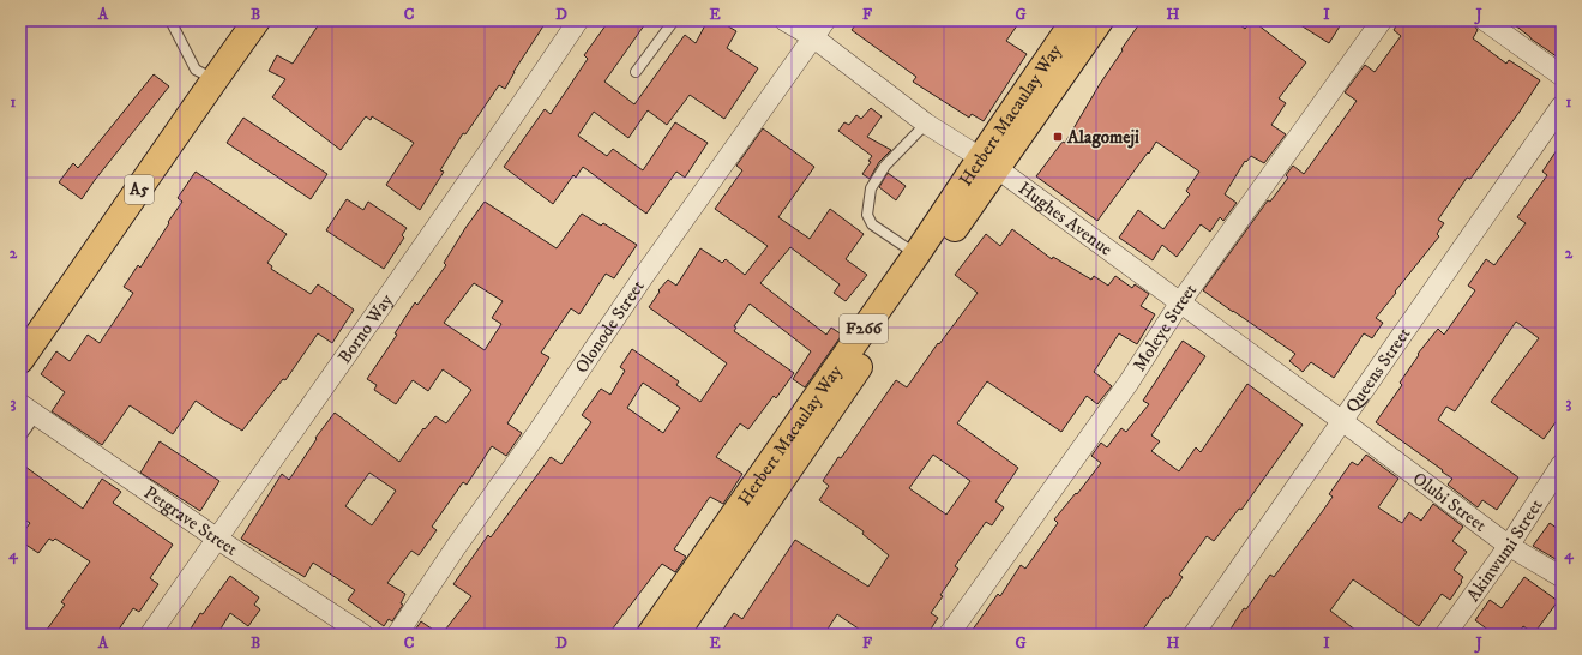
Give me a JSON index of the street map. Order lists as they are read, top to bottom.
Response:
{
  "streets": {
    "main road": ["Herbert Macaulay Way", "A5", "F266"],
    "street": [
      "Hughes Avenue",
      "Olonode Street",
      "Moleye Street",
      "Borno Way",
      "Queens Street",
      "Olubi Street",
      "Petgrave Street",
      "Akinwumi Street"
    ]
  },
  "crossings": [
    ["Herbert Macaulay Way", "Hughes Avenue"],
    ["Hughes Avenue", "Olonode Street"],
    ["Hughes Avenue", "Moleye Street"],
    ["Hughes Avenue", "Queens Street"],
    ["Hughes Avenue", "Olubi Street"],
    ["Borno Way", "Petgrave Street"],
    ["Queens Street", "Olubi Street"],
    ["Olubi Street", "Akinwumi Street"]
  ],
  "places": {
    "transit": ["Alagomeji"]
  },
  "grid": {
    "columns": [
      "A",
      "B",
      "C",
      "D",
      "E",
      "F",
      "G",
      "H",
      "I",
      "J"
    ],
    "rows": [
      "1",
      "2",
      "3",
      "4"
    ]
  }
}
